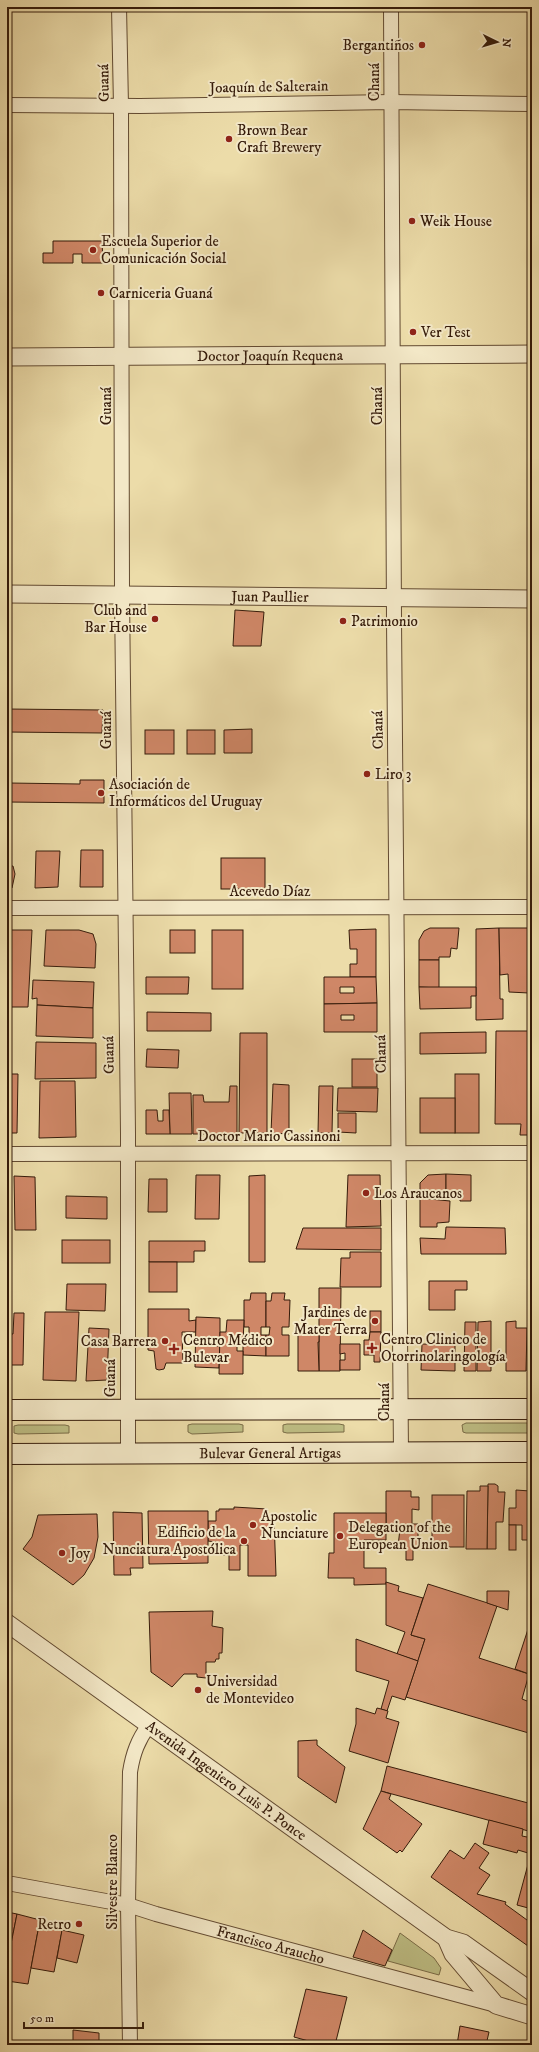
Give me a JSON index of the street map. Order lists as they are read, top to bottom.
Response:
{
  "streets": {
    "main road": ["Bulevar General Artigas"],
    "street": [
      "Chaná",
      "Guaná",
      "Joaquín de Salterain",
      "Doctor Joaquín Requena",
      "Juan Paullier",
      "Acevedo Díaz",
      "Doctor Mario Cassinoni",
      "Avenida Ingeniero Luis P. Ponce",
      "Silvestre Blanco",
      "Francisco Araucho"
    ]
  },
  "crossings": [
    ["Chaná", "Joaquín de Salterain"],
    ["Chaná", "Doctor Joaquín Requena"],
    ["Chaná", "Juan Paullier"],
    ["Chaná", "Acevedo Díaz"],
    ["Chaná", "Doctor Mario Cassinoni"],
    ["Chaná", "Bulevar General Artigas"],
    ["Guaná", "Joaquín de Salterain"],
    ["Guaná", "Doctor Joaquín Requena"],
    ["Guaná", "Juan Paullier"],
    ["Guaná", "Acevedo Díaz"],
    ["Guaná", "Doctor Mario Cassinoni"],
    ["Guaná", "Bulevar General Artigas"],
    ["Avenida Ingeniero Luis P. Ponce", "Silvestre Blanco"],
    ["Avenida Ingeniero Luis P. Ponce", "Francisco Araucho"],
    ["Silvestre Blanco", "Francisco Araucho"]
  ],
  "places": {
    "other": [
      "Bergantiños",
      "Brown Bear Craft Brewery",
      "Weik House",
      "Escuela Superior de Comunicación Social",
      "Carniceria Guaná",
      "Ver Test",
      "Club and Bar House",
      "Patrimonio",
      "Liro 3",
      "Asociación de Informáticos del Uruguay",
      "Los Araucanos",
      "Jardines de Mater Terra",
      "Casa Barrera",
      "Apostolic Nunciature",
      "Delegation of the European Union",
      "Edificio de la Nunciatura Apostólica",
      "Joy",
      "Universidad de Montevideo",
      "Retro"
    ],
    "health": ["Centro Clinico de Otorrinolaringología", "Centro Médico Bulevar"]
  },
  "scale_bar": "50 m",
  "north": "right"
}
